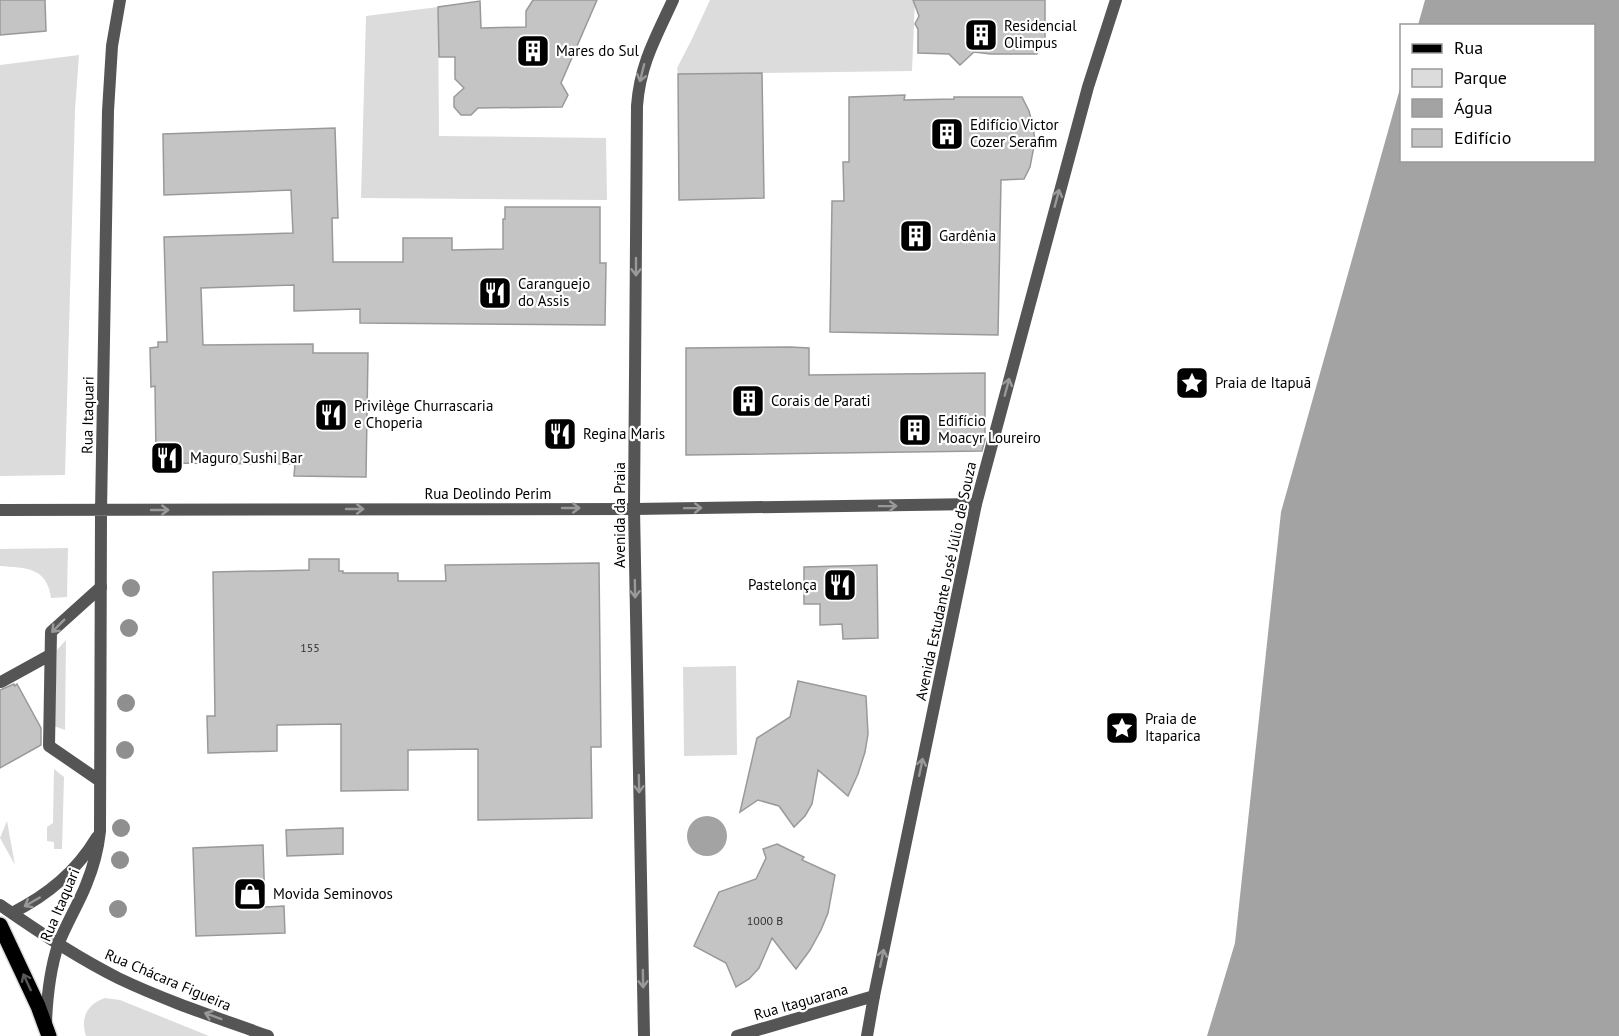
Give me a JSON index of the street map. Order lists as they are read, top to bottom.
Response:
{
  "streets": {
    "street": [
      "Rua Itaquari",
      "Rua Deolindo Perim",
      "Avenida da Praia",
      "Avenida Estudante José Júlio de Souza",
      "Rua Chácara Figueira",
      "Rua Itaguarana"
    ]
  },
  "crossings": [
    ["Rua Itaquari", "Rua Deolindo Perim"],
    ["Rua Itaquari", "Rua Chácara Figueira"],
    ["Rua Deolindo Perim", "Avenida da Praia"],
    ["Rua Deolindo Perim", "Avenida Estudante José Júlio de Souza"],
    ["Avenida Estudante José Júlio de Souza", "Rua Itaguarana"]
  ],
  "one_way": [
    "Rua Deolindo Perim",
    "Avenida da Praia",
    "Avenida Estudante José Júlio de Souza",
    "Rua Chácara Figueira"
  ],
  "places": {
    "building": [
      "Residencial Olimpus",
      "Mares do Sul",
      "Edifício Victor Cozer Serafim",
      "Gardênia",
      "Corais de Parati",
      "Edifício Moacyr Loureiro"
    ],
    "restaurant": [
      "Caranguejo do Assis",
      "Privilège Churrascaria e Choperia",
      "Regina Maris",
      "Maguro Sushi Bar",
      "Pastelonça"
    ],
    "place": ["Praia de Itapuã", "Praia de Itaparica"],
    "shop": ["Movida Seminovos"]
  },
  "house_numbers": ["155", "1000 B"],
  "legend": [
    "Rua",
    "Parque",
    "Água",
    "Edifício"
  ]
}
